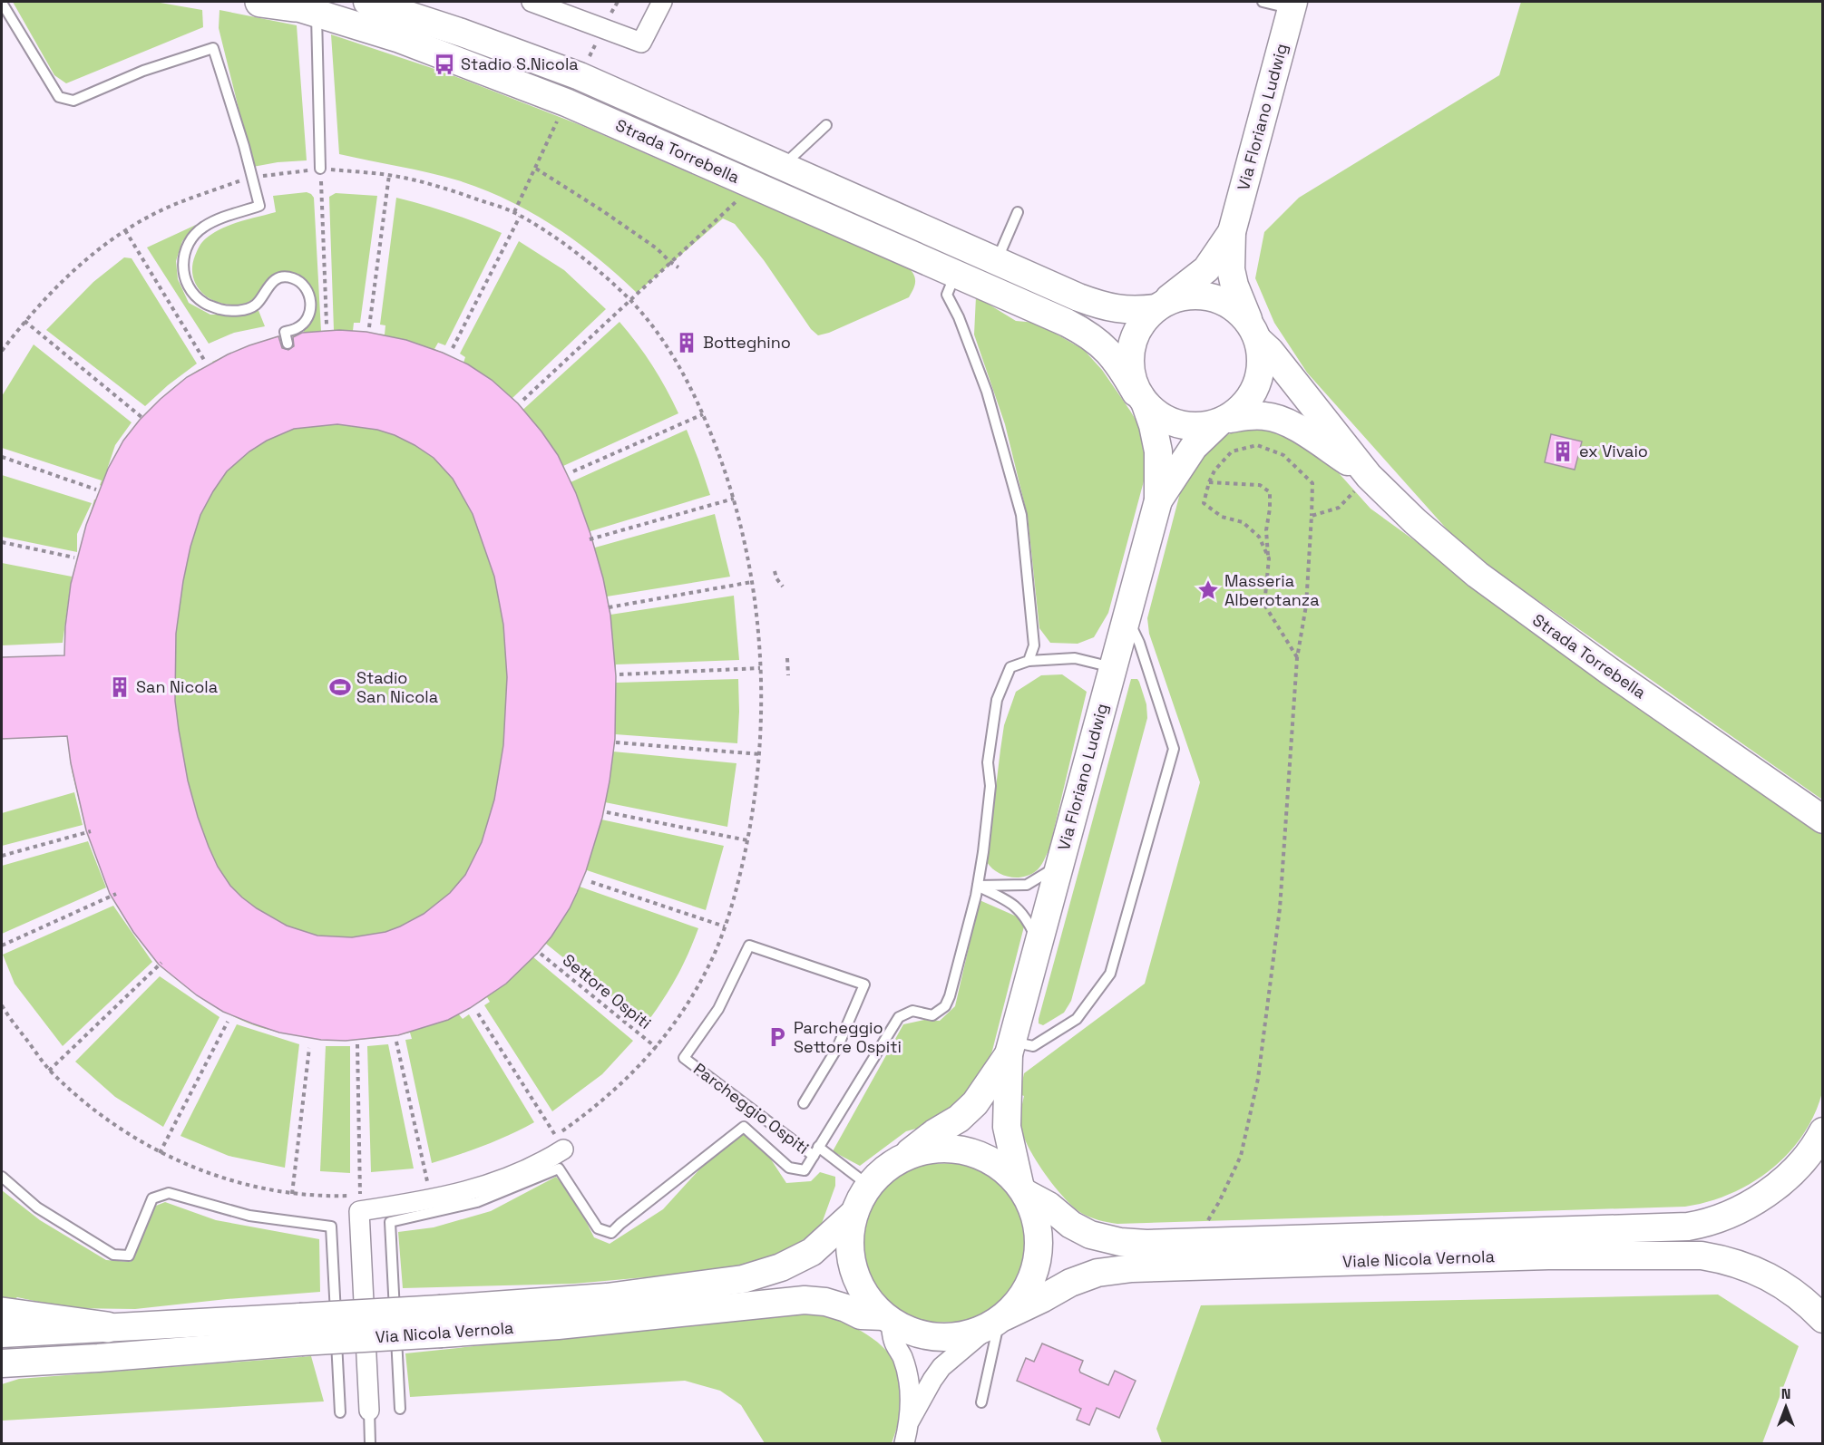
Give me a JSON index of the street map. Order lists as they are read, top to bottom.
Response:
{
  "streets": {
    "main road": [
      "Via Floriano Ludwig",
      "Strada Torrebella",
      "Viale Nicola Vernola",
      "Via Nicola Vernola"
    ],
    "lane": ["Parcheggio Ospiti"],
    "path": ["Settore Ospiti"]
  },
  "crossings": [
    ["Viale Nicola Vernola", "Via Nicola Vernola"]
  ],
  "places": {
    "bus stop": ["Stadio S.Nicola"],
    "building": ["Botteghino", "ex Vivaio", "San Nicola"],
    "place": ["Masseria Alberotanza"],
    "sports": ["Stadio San Nicola"],
    "parking": ["Parcheggio Settore Ospiti"]
  },
  "north": "top"
}
